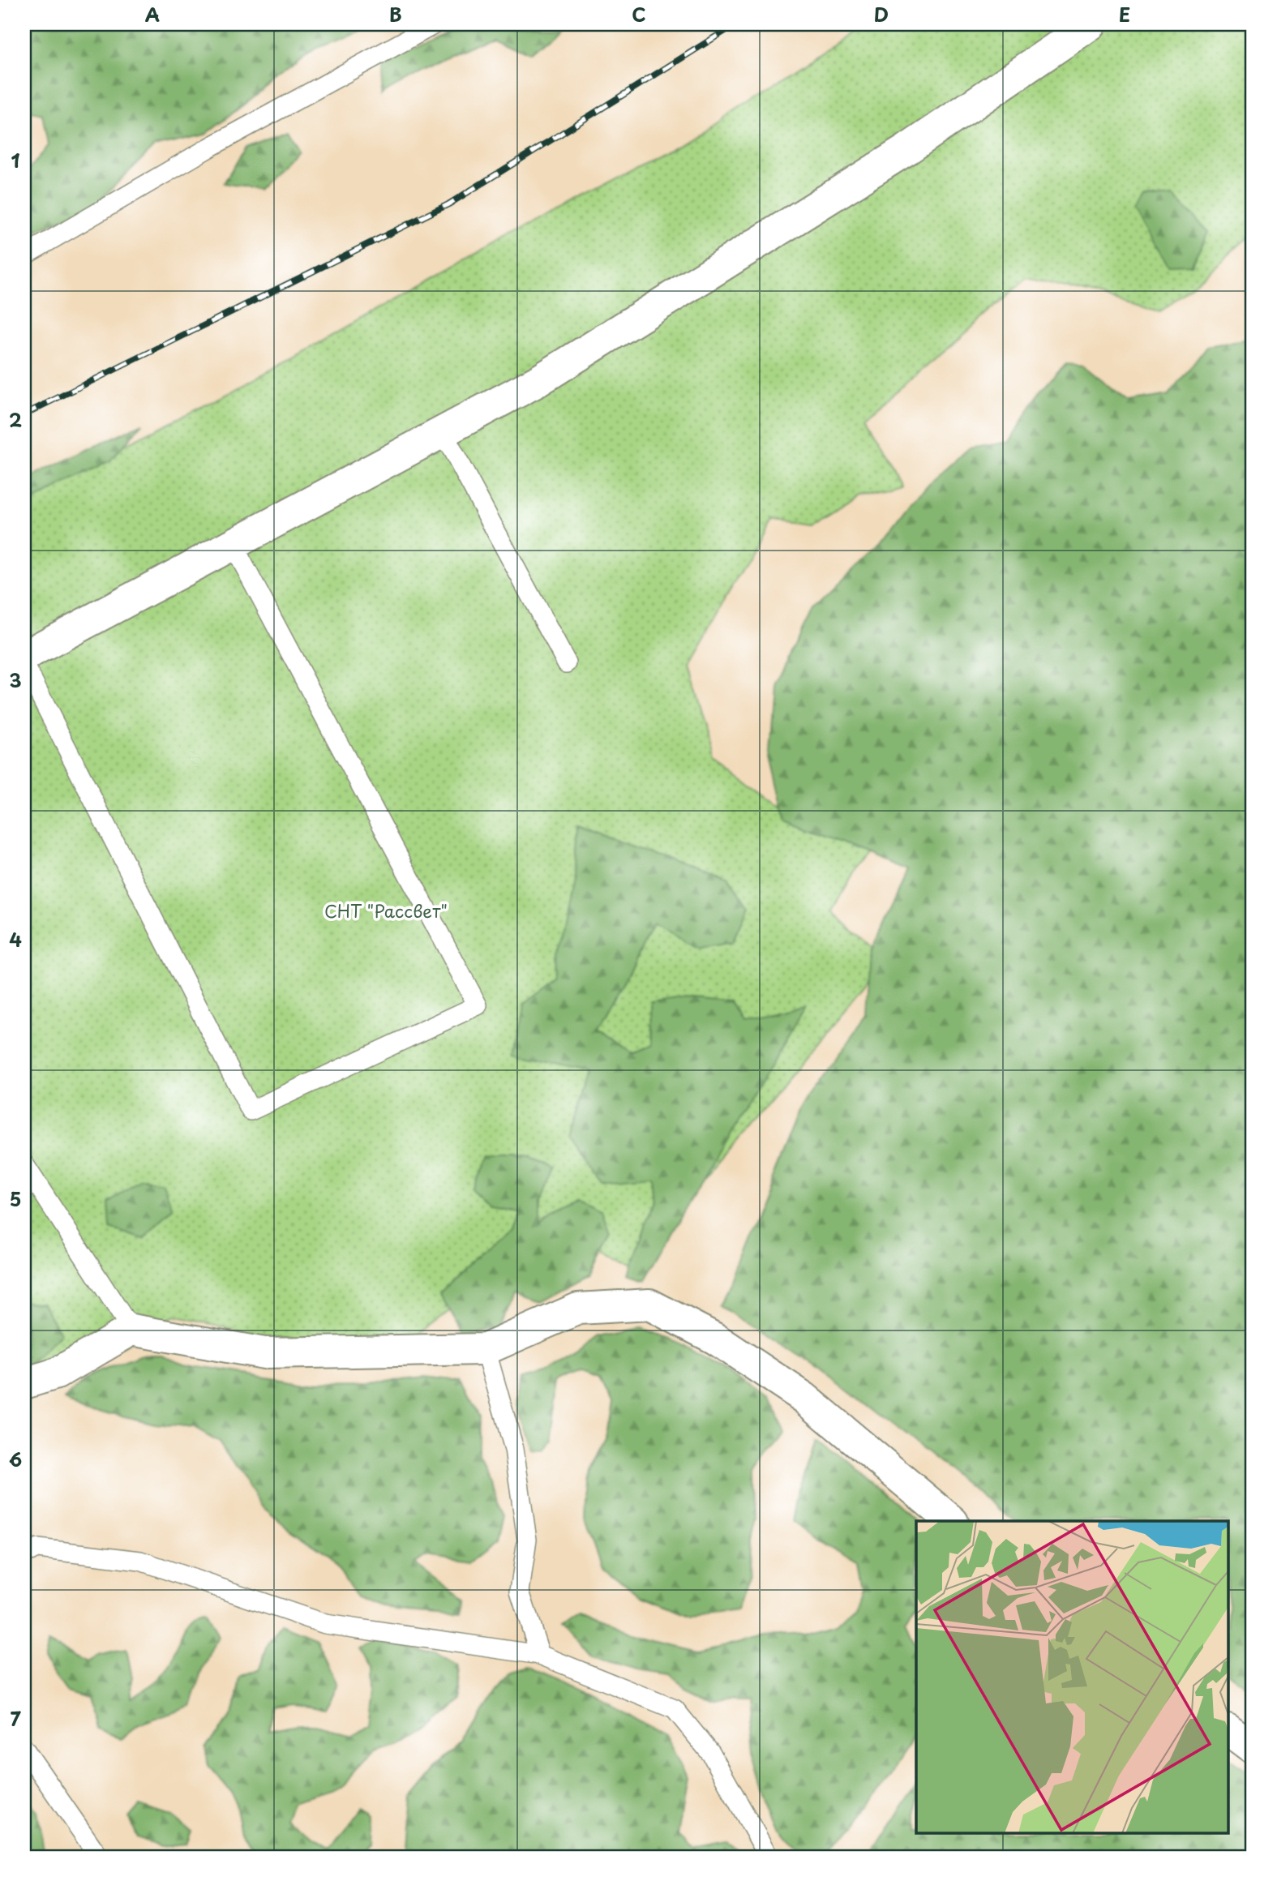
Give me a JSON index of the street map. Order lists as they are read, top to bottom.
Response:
{
  "parks": ["СНТ \"Рассвет\""],
  "grid": {
    "columns": [
      "A",
      "B",
      "C",
      "D",
      "E"
    ],
    "rows": [
      "1",
      "2",
      "3",
      "4",
      "5",
      "6",
      "7"
    ]
  }
}
